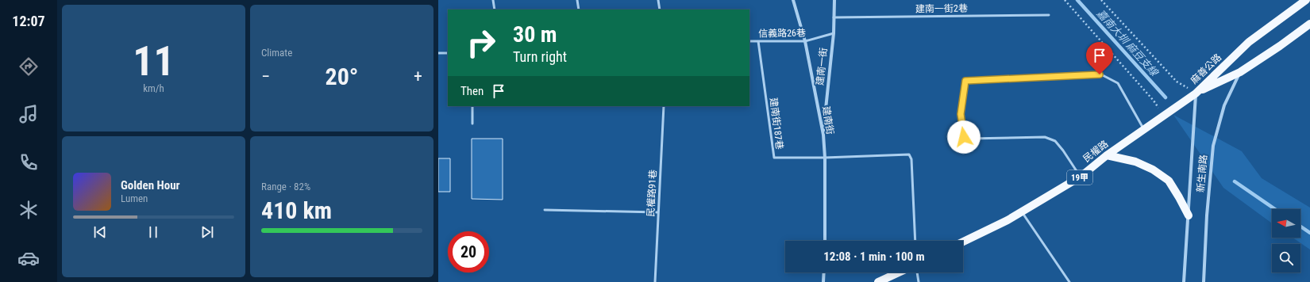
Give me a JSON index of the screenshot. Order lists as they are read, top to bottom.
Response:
{
  "streets": {
    "main road": ["麻善公路", "民權路", "19甲"],
    "street": ["建南一街", "建南街", "新生南路"],
    "lane": [
      "建南一街2巷",
      "信義路26巷",
      "建南街187巷",
      "民權路91巷"
    ]
  },
  "crossings": [
    ["建南一街2巷", "建南一街"],
    ["信義路26巷", "建南一街"],
    ["信義路26巷", "建南街"],
    ["信義路26巷", "建南街187巷"],
    ["建南一街", "建南街"],
    ["麻善公路", "民權路"],
    ["麻善公路", "新生南路"],
    ["建南街", "建南街187巷"],
    ["民權路", "新生南路"]
  ],
  "water": ["嘉南大圳 麻豆支線"],
  "north": "left",
  "page": {
    "tabs": "12:07",
    "tile": [
      ["11", "km/h"],
      "Climate",
      ["Range · 82%", "410 km"]
    ],
    "turn": ["30 m", "Turn right"],
    "heat": ["−", "20°", "+"],
    "then": "Then",
    "song": ["Golden Hour", "Lumen"],
    "limit": "20",
    "trip": "12:08 · 1 min · 100 m"
  }
}
